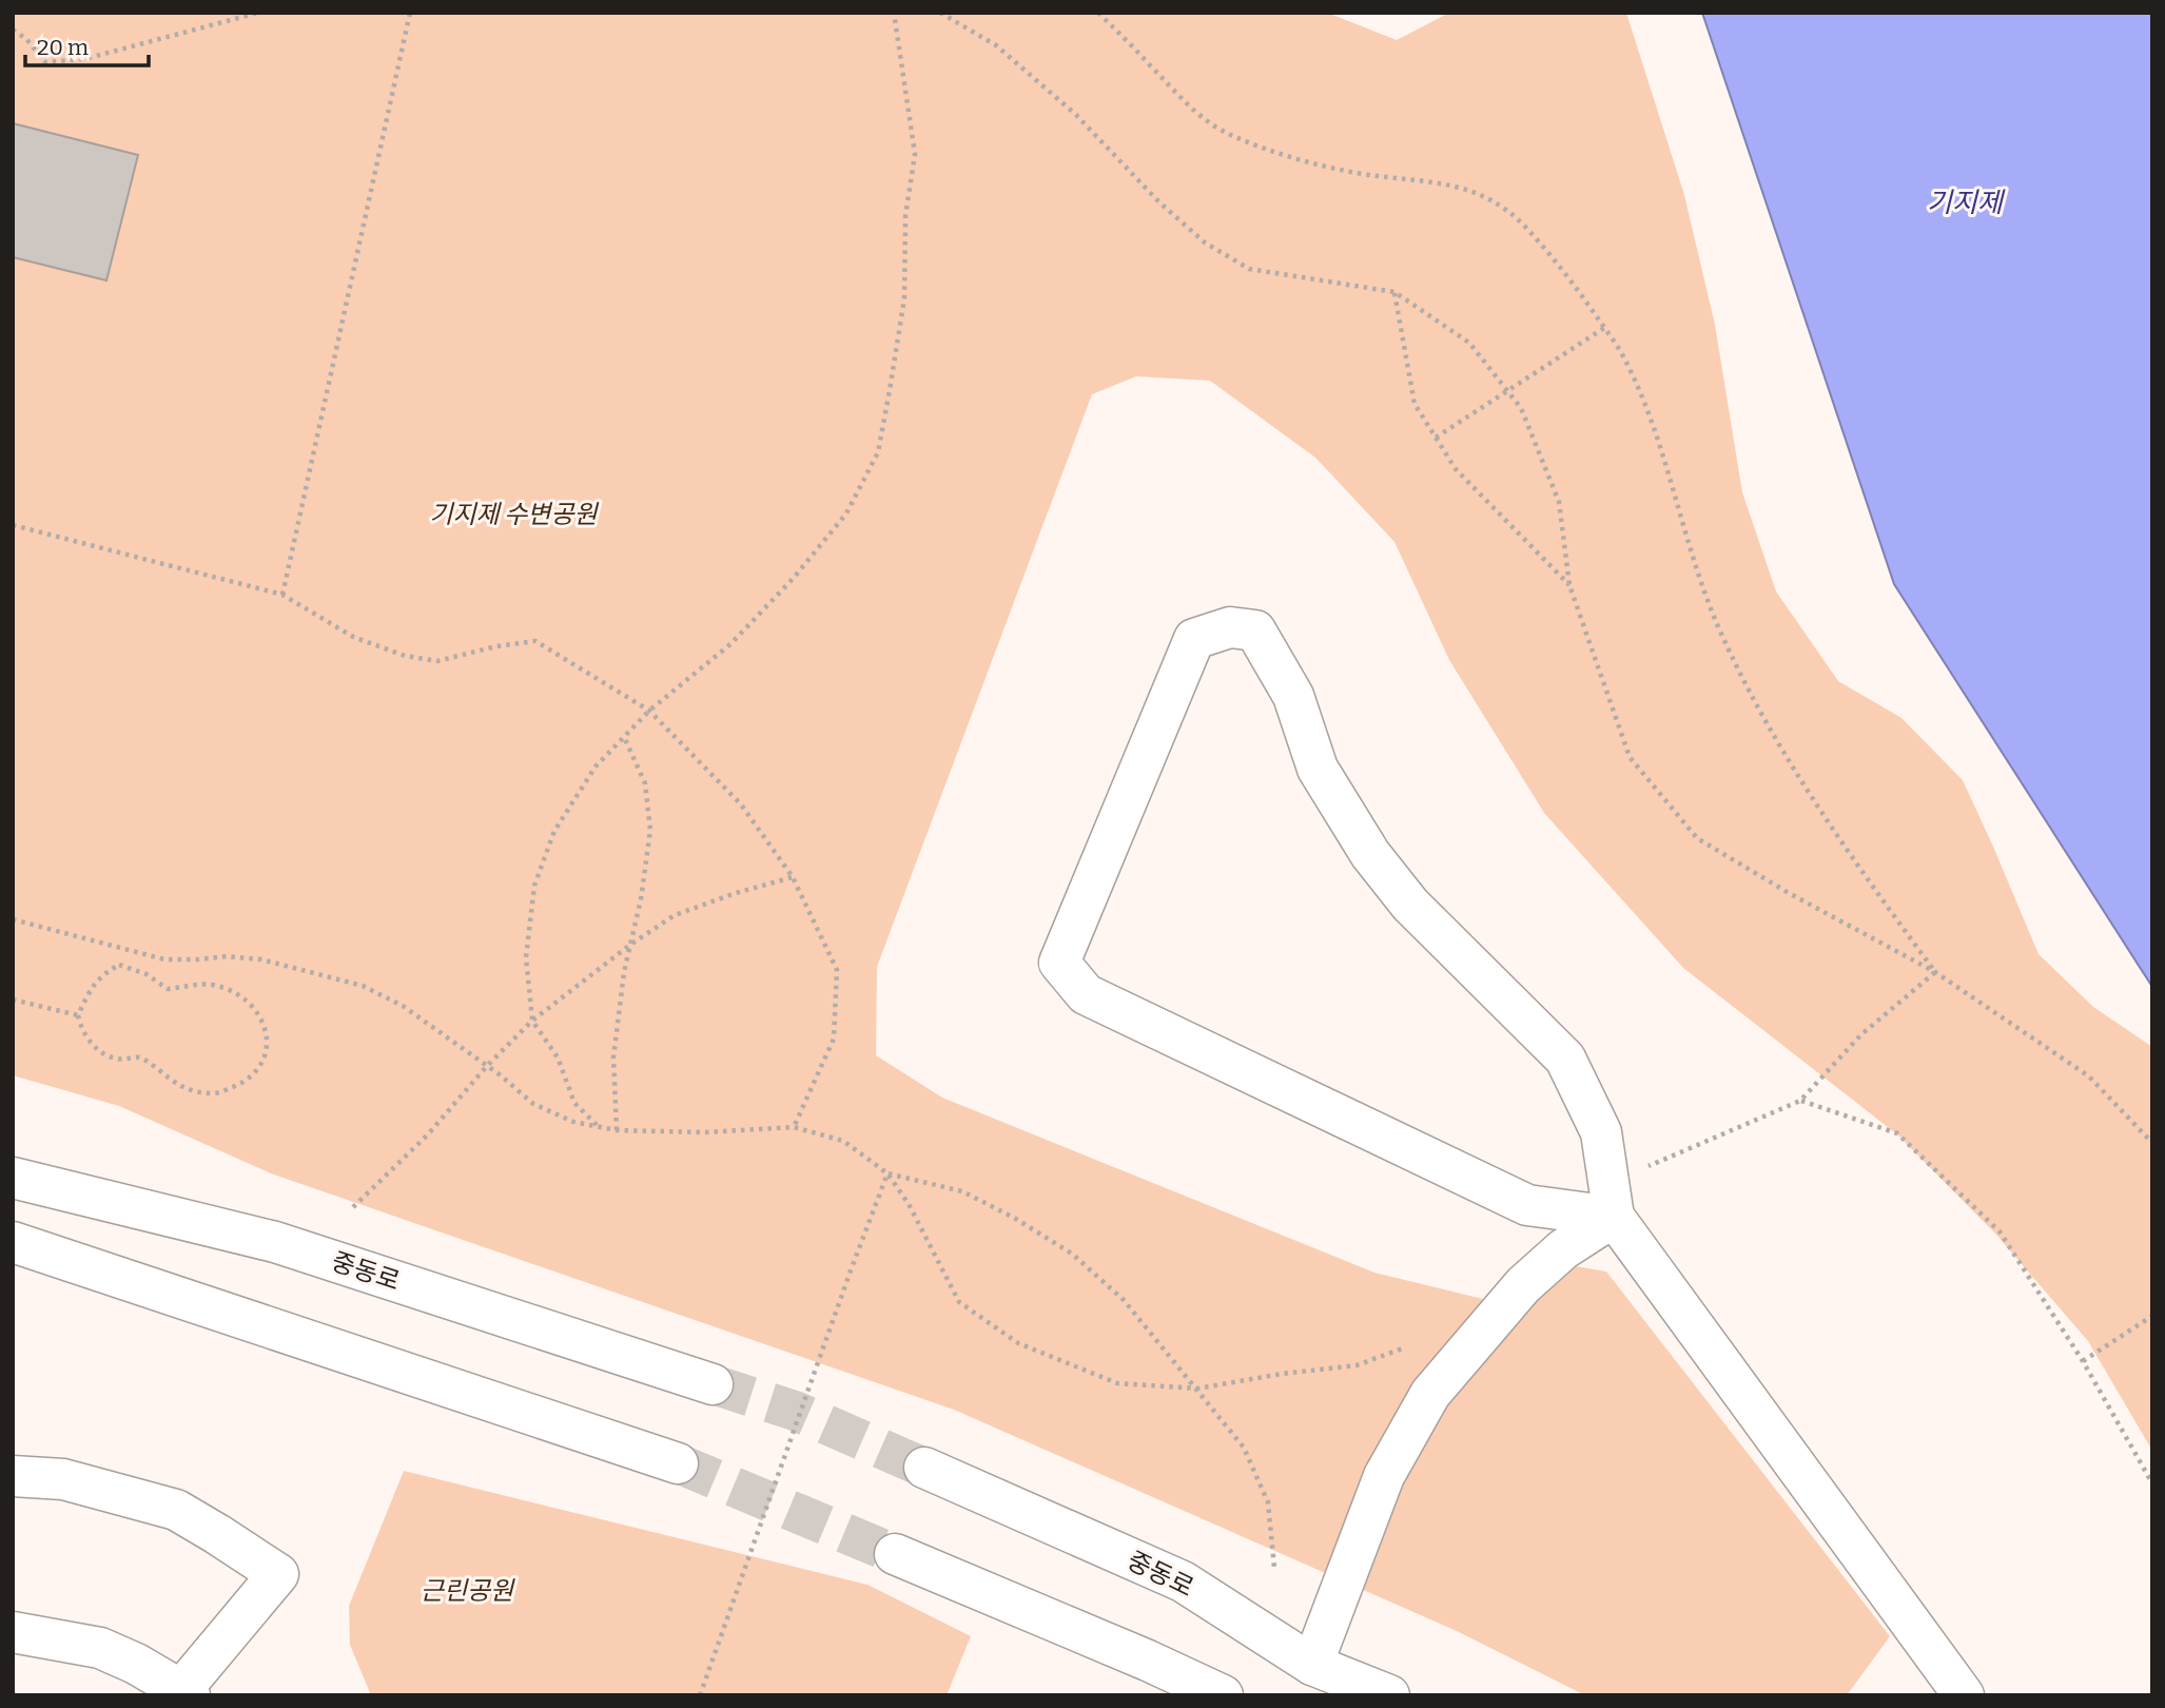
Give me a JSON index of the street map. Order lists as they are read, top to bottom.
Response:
{
  "streets": {
    "street": ["중동로"]
  },
  "water": ["기지제"],
  "parks": ["기지제 수변공원", "근린공원"],
  "scale_bar": "20 m"
}
